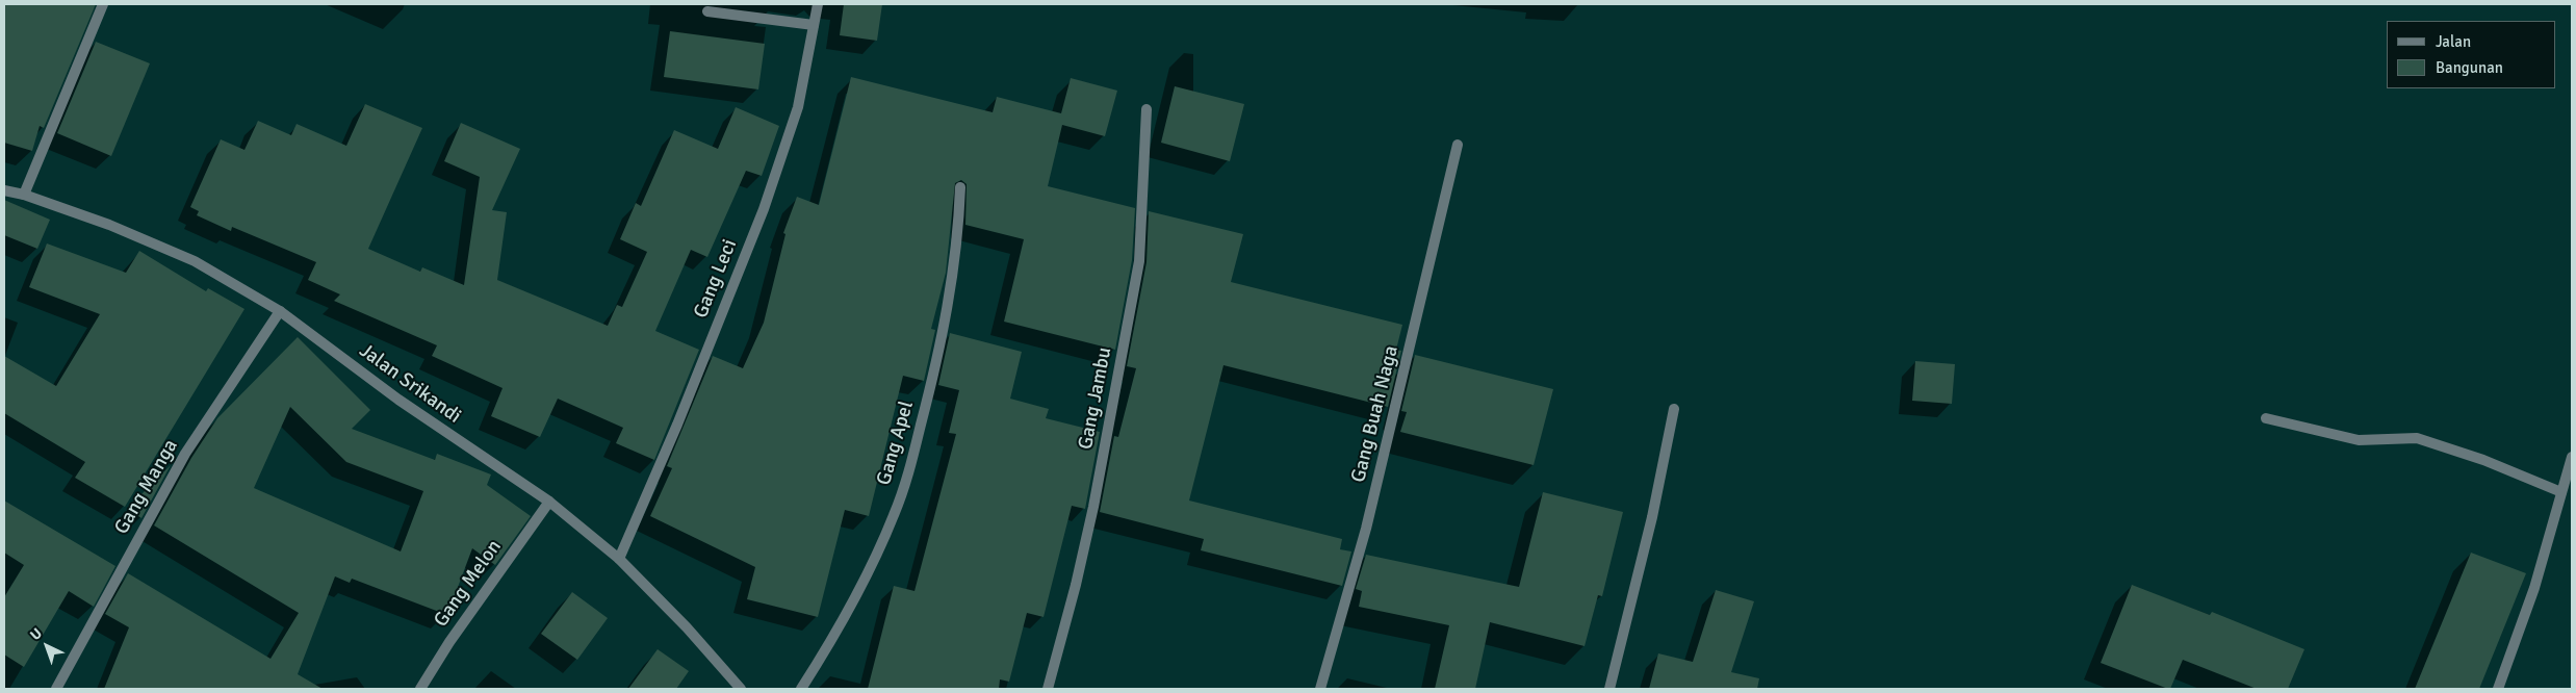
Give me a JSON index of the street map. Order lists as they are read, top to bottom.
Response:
{
  "streets": {
    "street": [
      "Gang Leci",
      "Jalan Srikandi",
      "Gang Jambu",
      "Gang Buah Naga",
      "Gang Apel",
      "Gang Manga",
      "Gang Melon"
    ]
  },
  "crossings": [
    ["Gang Leci", "Jalan Srikandi"],
    ["Jalan Srikandi", "Gang Manga"],
    ["Jalan Srikandi", "Gang Melon"]
  ],
  "legend": ["Jalan", "Bangunan"],
  "north": "top left"
}
